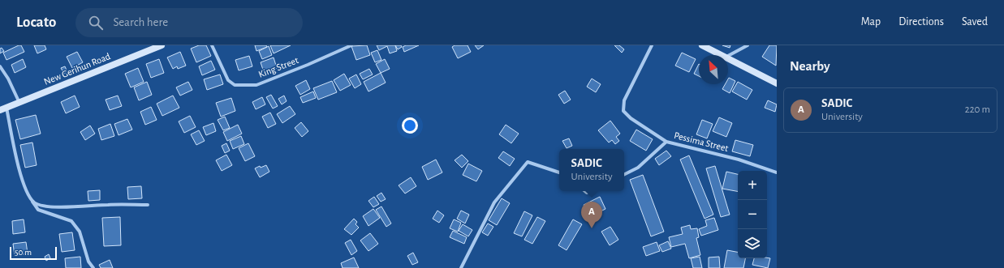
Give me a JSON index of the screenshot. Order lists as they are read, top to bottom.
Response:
{
  "streets": {
    "street": ["King Street", "New Gerihun Road", "Pessima Street"]
  },
  "scale_bar": "50 m",
  "north": "top left",
  "page": {
    "header": "Locato",
    "search": "Search here",
    "nav": ["Map", "Directions", "Saved"],
    "heading": "Nearby",
    "list": [
      {
        "mark": "A",
        "name": "SADIC",
        "note": "University",
        "value": "220 m"
      }
    ],
    "popup": ["SADIC", "University"],
    "map_buttons": ["+", "−"],
    "pins": "A",
    "scale": "50 m"
  }
}
